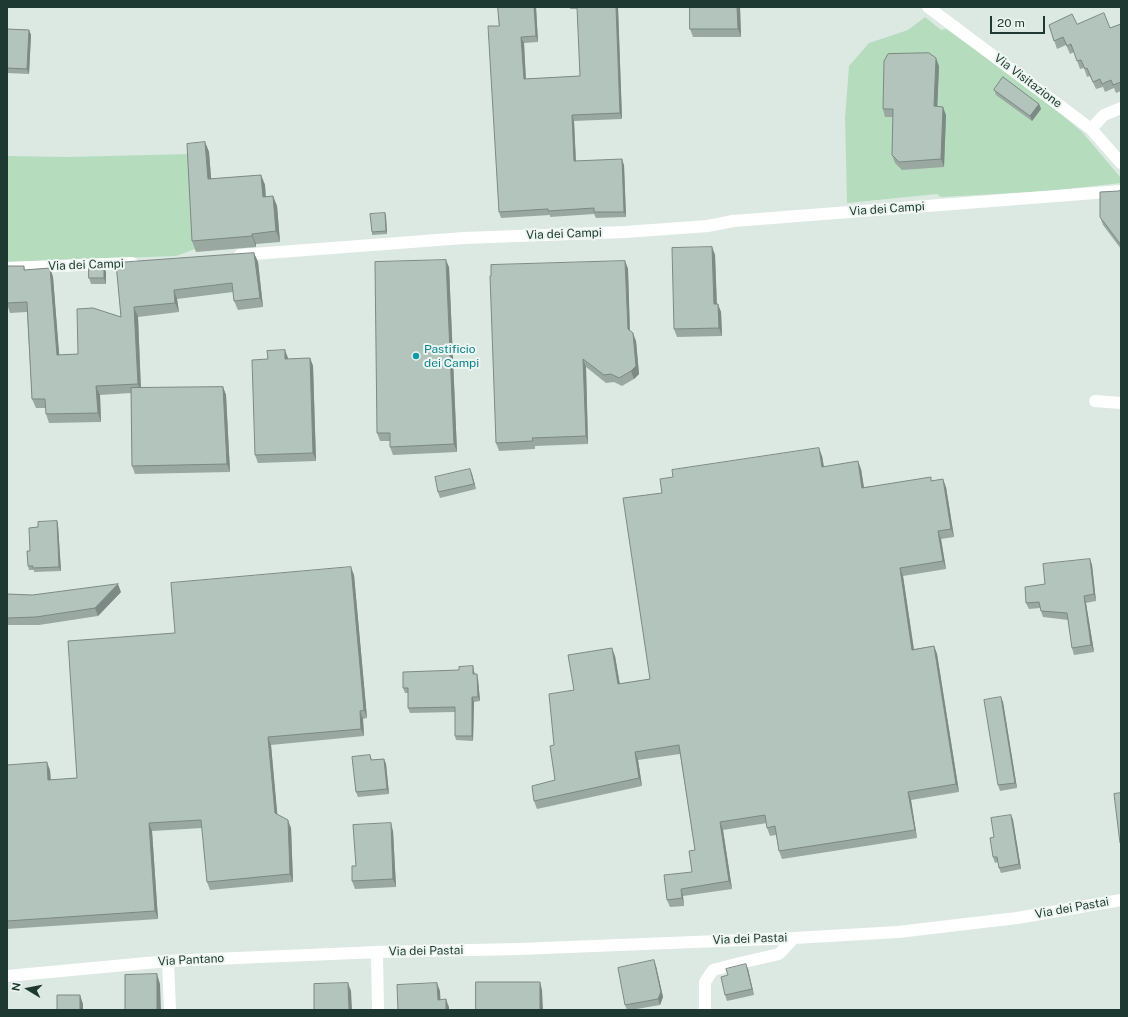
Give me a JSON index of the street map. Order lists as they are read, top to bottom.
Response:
{
  "streets": {
    "street": [
      "Via Visitazione",
      "Via dei Campi",
      "Via dei Pastai",
      "Via Pantano"
    ]
  },
  "crossings": [
    ["Via dei Pastai", "Via Pantano"]
  ],
  "places": ["Pastificio dei Campi"],
  "scale_bar": "20 m",
  "north": "left"
}
